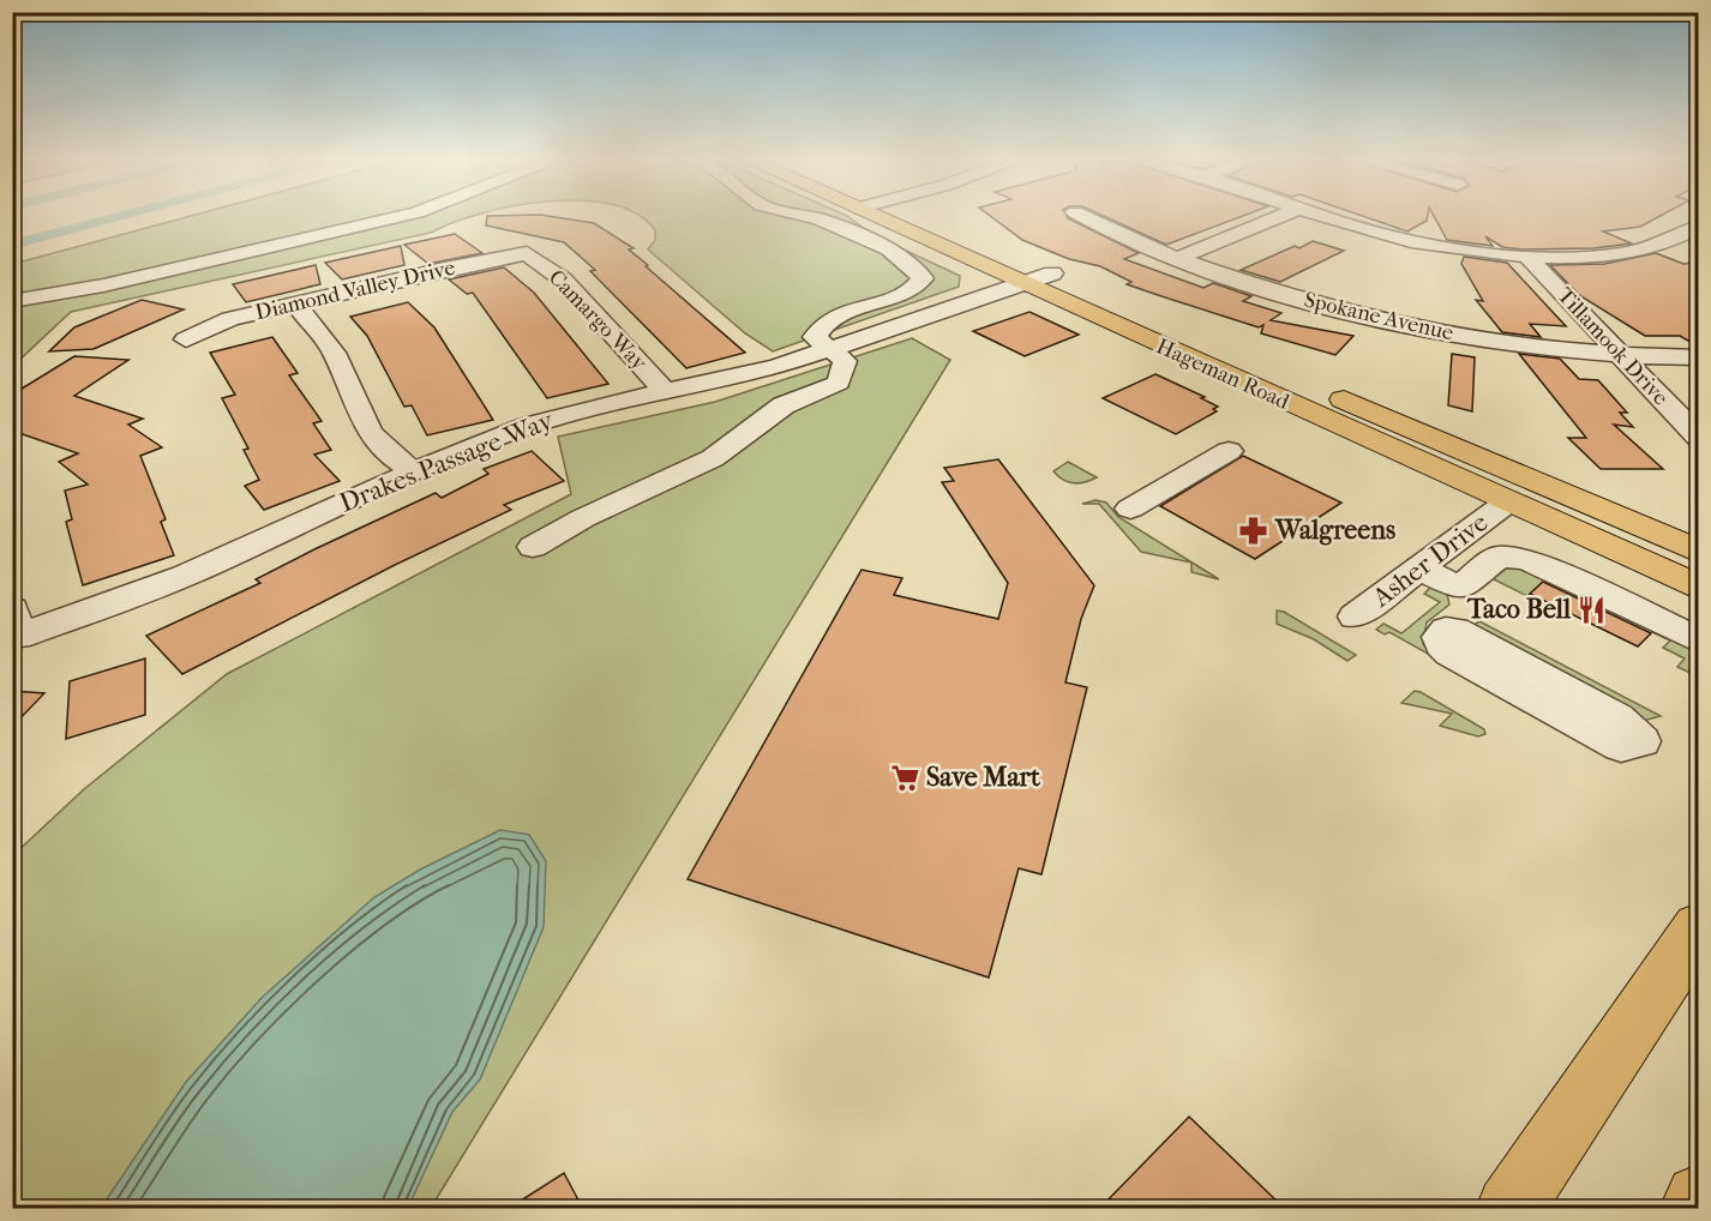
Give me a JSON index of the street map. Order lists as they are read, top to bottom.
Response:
{
  "streets": {
    "main road": ["Hageman Road"],
    "street": [
      "Diamond Valley Drive",
      "Spokane Avenue",
      "Camargo Way",
      "Tillamook Drive",
      "Drakes Passage Way",
      "Asher Drive"
    ]
  },
  "crossings": [
    ["Diamond Valley Drive", "Camargo Way"],
    ["Spokane Avenue", "Tillamook Drive"],
    ["Camargo Way", "Drakes Passage Way"],
    ["Hageman Road", "Drakes Passage Way"],
    ["Hageman Road", "Asher Drive"]
  ],
  "places": {
    "pharmacy": ["Walgreens"],
    "restaurant": ["Taco Bell"],
    "supermarket": ["Save Mart"]
  }
}
